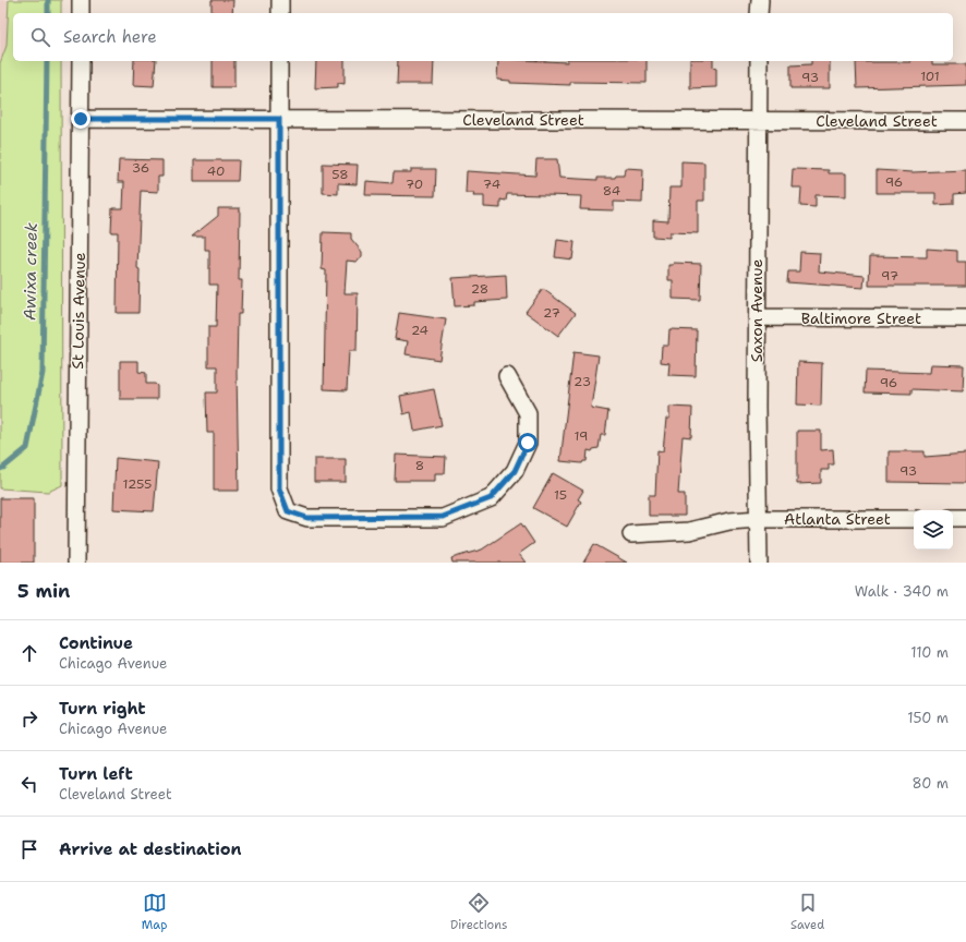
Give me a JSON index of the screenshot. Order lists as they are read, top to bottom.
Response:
{
  "streets": {
    "street": [
      "Cleveland Street",
      "St Louis Avenue",
      "Saxon Avenue",
      "Baltimore Street",
      "Atlanta Street"
    ]
  },
  "crossings": [
    ["Cleveland Street", "St Louis Avenue"],
    ["Cleveland Street", "Saxon Avenue"],
    ["Saxon Avenue", "Baltimore Street"],
    ["Saxon Avenue", "Atlanta Street"]
  ],
  "water": ["Awixa creek"],
  "house_numbers": [
    "101",
    "93",
    "36",
    "40",
    "58",
    "96",
    "70",
    "74",
    "84",
    "97",
    "28",
    "27",
    "24",
    "23",
    "96",
    "19",
    "8",
    "93",
    "1255",
    "15"
  ],
  "page": {
    "search": "Search here",
    "heading": ["5 min", "Walk · 340 m"],
    "list": [
      ["Continue", "Chicago Avenue", "110 m"],
      ["Turn right", "Chicago Avenue", "150 m"],
      ["Turn left", "Cleveland Street", "80 m"],
      "Arrive at destination"
    ],
    "nav": ["Map", "Directions", "Saved"]
  }
}
